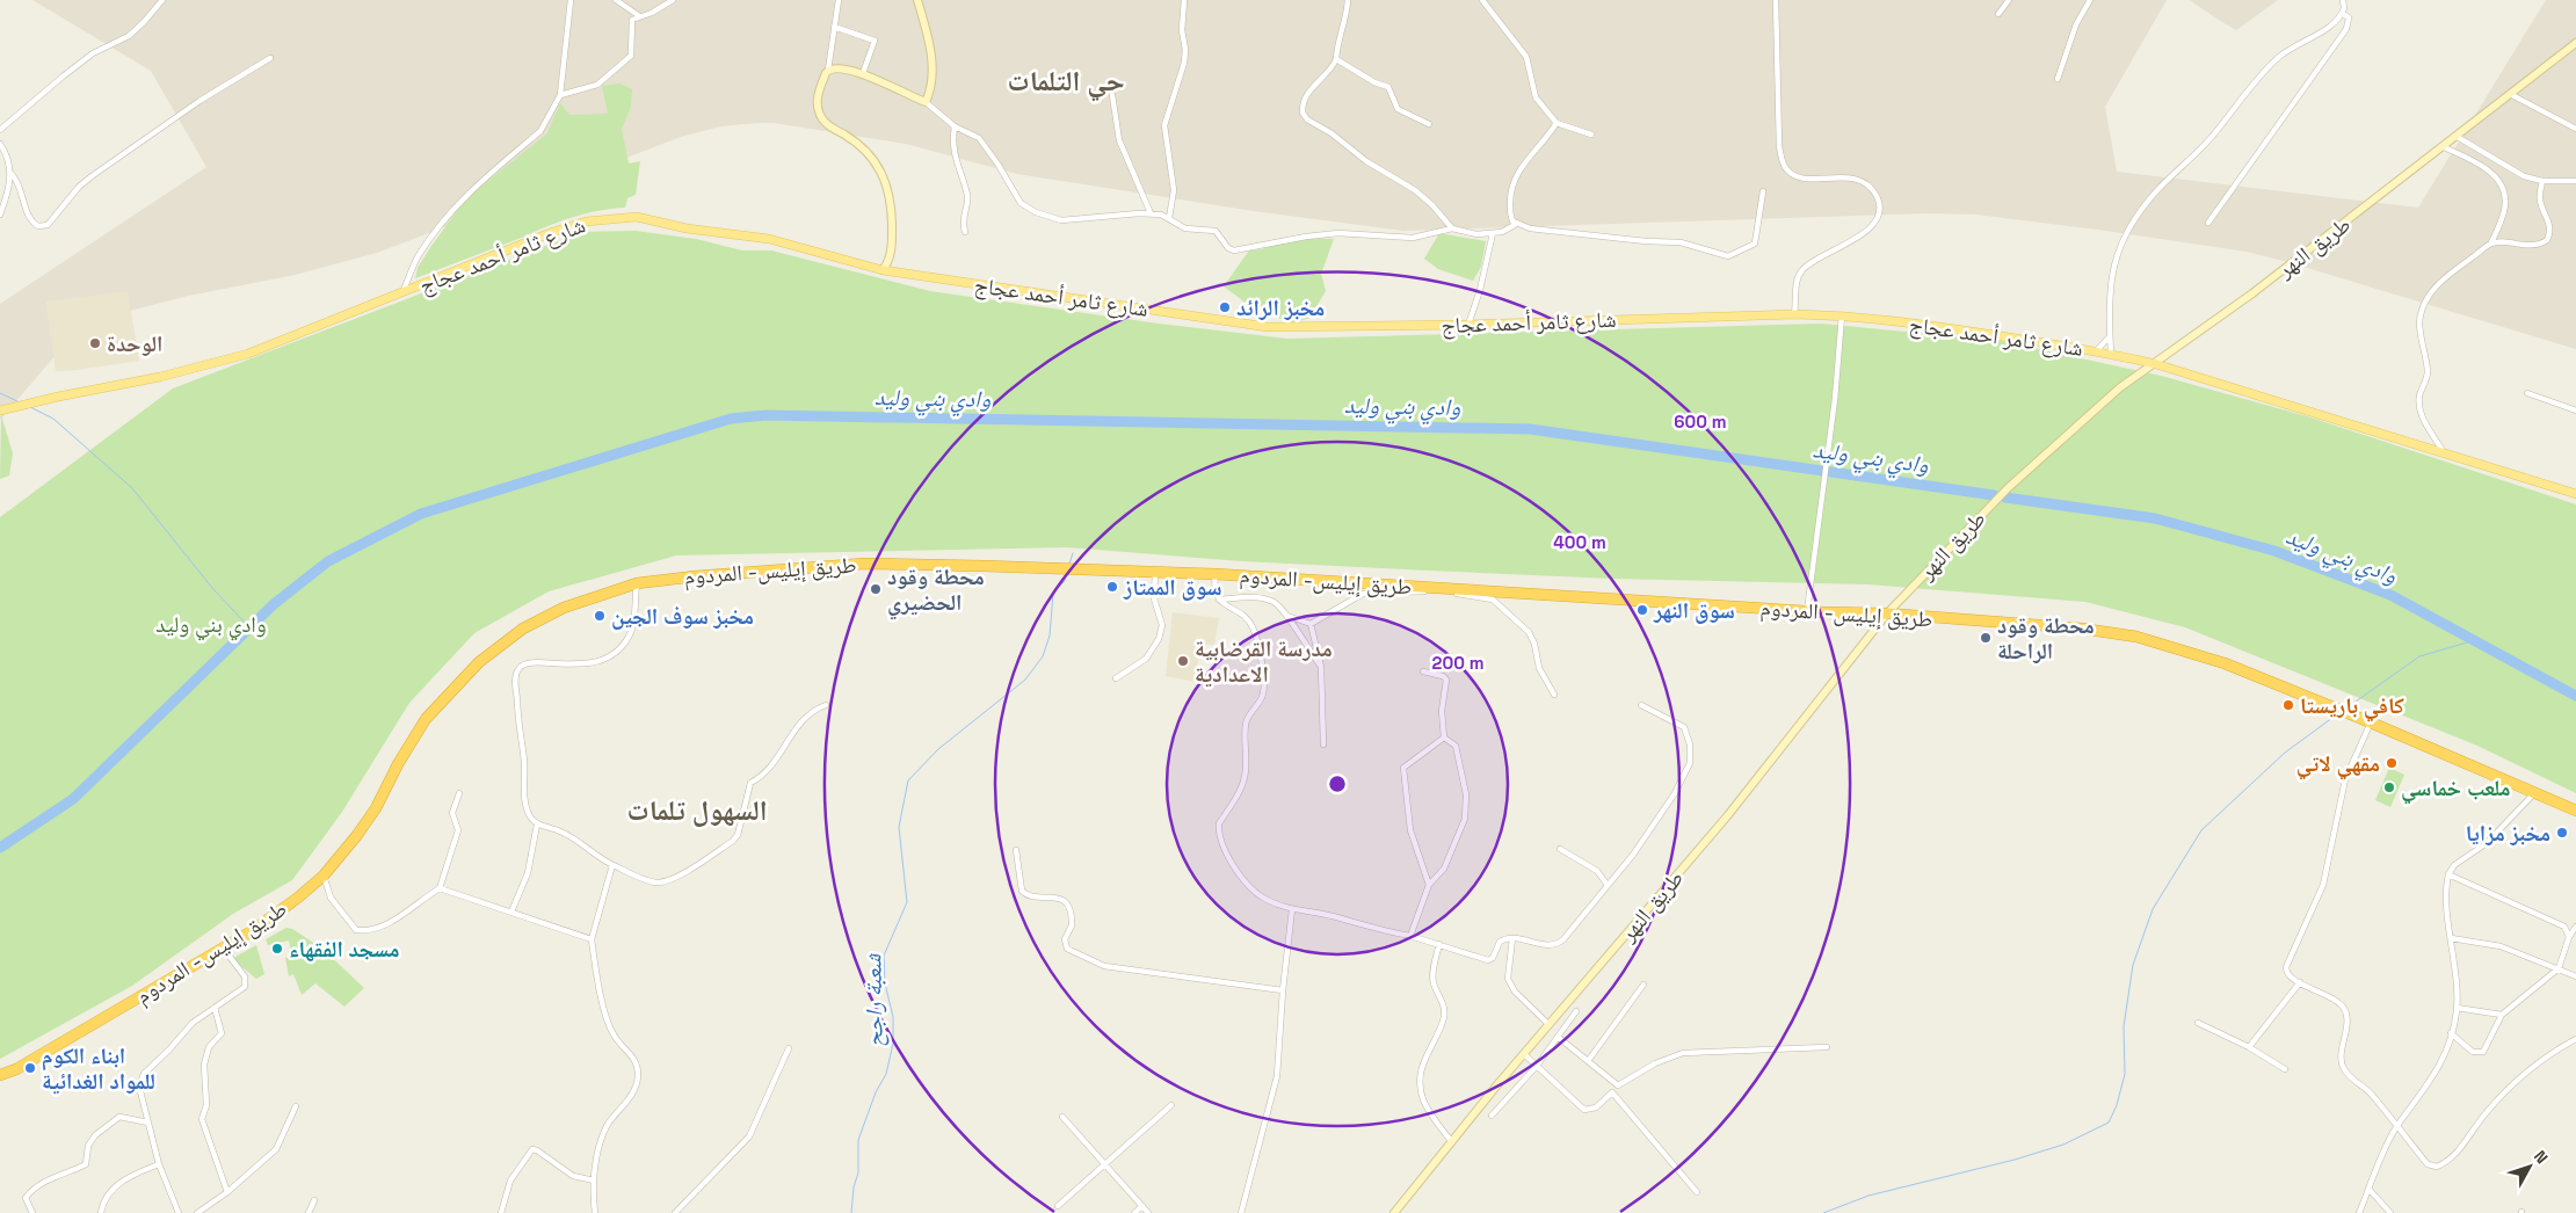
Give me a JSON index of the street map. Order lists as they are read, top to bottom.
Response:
{
  "streets": {
    "highway": ["طريق إيليس- المردوم"],
    "main road": ["طريق النهر", "شارع ثامر أحمد عجاج"]
  },
  "crossings": [
    ["طريق النهر", "شارع ثامر أحمد عجاج"],
    ["طريق النهر", "طريق إيليس- المردوم"]
  ],
  "districts": ["حي التلمات", "السهول تلمات"],
  "water": ["وادي بني وليد", "شعبة راجح"],
  "parks": ["وادي بني وليد"],
  "places": [
    "مخبز الرائد",
    "الوحدة",
    "سوق الممتاز",
    "محطة وقود الحضيري",
    "سوق النهر",
    "مخبز سوف الجين",
    "محطة وقود الراحلة",
    "مدرسة القرضابية الاعدادية",
    "كافي باريستا",
    "مقهي لاتي",
    "ملعب خماسي",
    "مخبز مزايا",
    "مسجد الفقهاء",
    "ابناء الكوم للمواد الغدائية"
  ],
  "north": "top right",
  "rings": ["600 m", "400 m", "200 m"]
}
